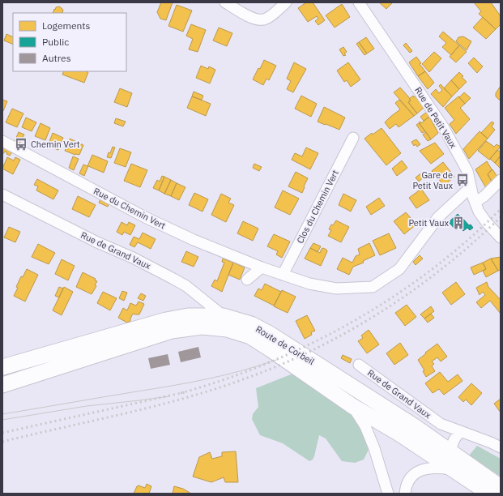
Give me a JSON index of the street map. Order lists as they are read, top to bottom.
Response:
{
  "streets": {
    "main road": ["Route de Corbeil"],
    "street": [
      "Rue de Petit Vaux",
      "Clos du Chemin Vert",
      "Rue du Chemin Vert",
      "Rue de Grand Vaux"
    ]
  },
  "crossings": [
    ["Rue de Petit Vaux", "Rue du Chemin Vert"],
    ["Clos du Chemin Vert", "Rue du Chemin Vert"],
    ["Rue de Grand Vaux", "Route de Corbeil"]
  ],
  "places": {
    "bus stop": ["Chemin Vert", "Gare de Petit Vaux"],
    "building": ["Petit Vaux"]
  },
  "legend": ["Logements", "Public", "Autres"]
}
